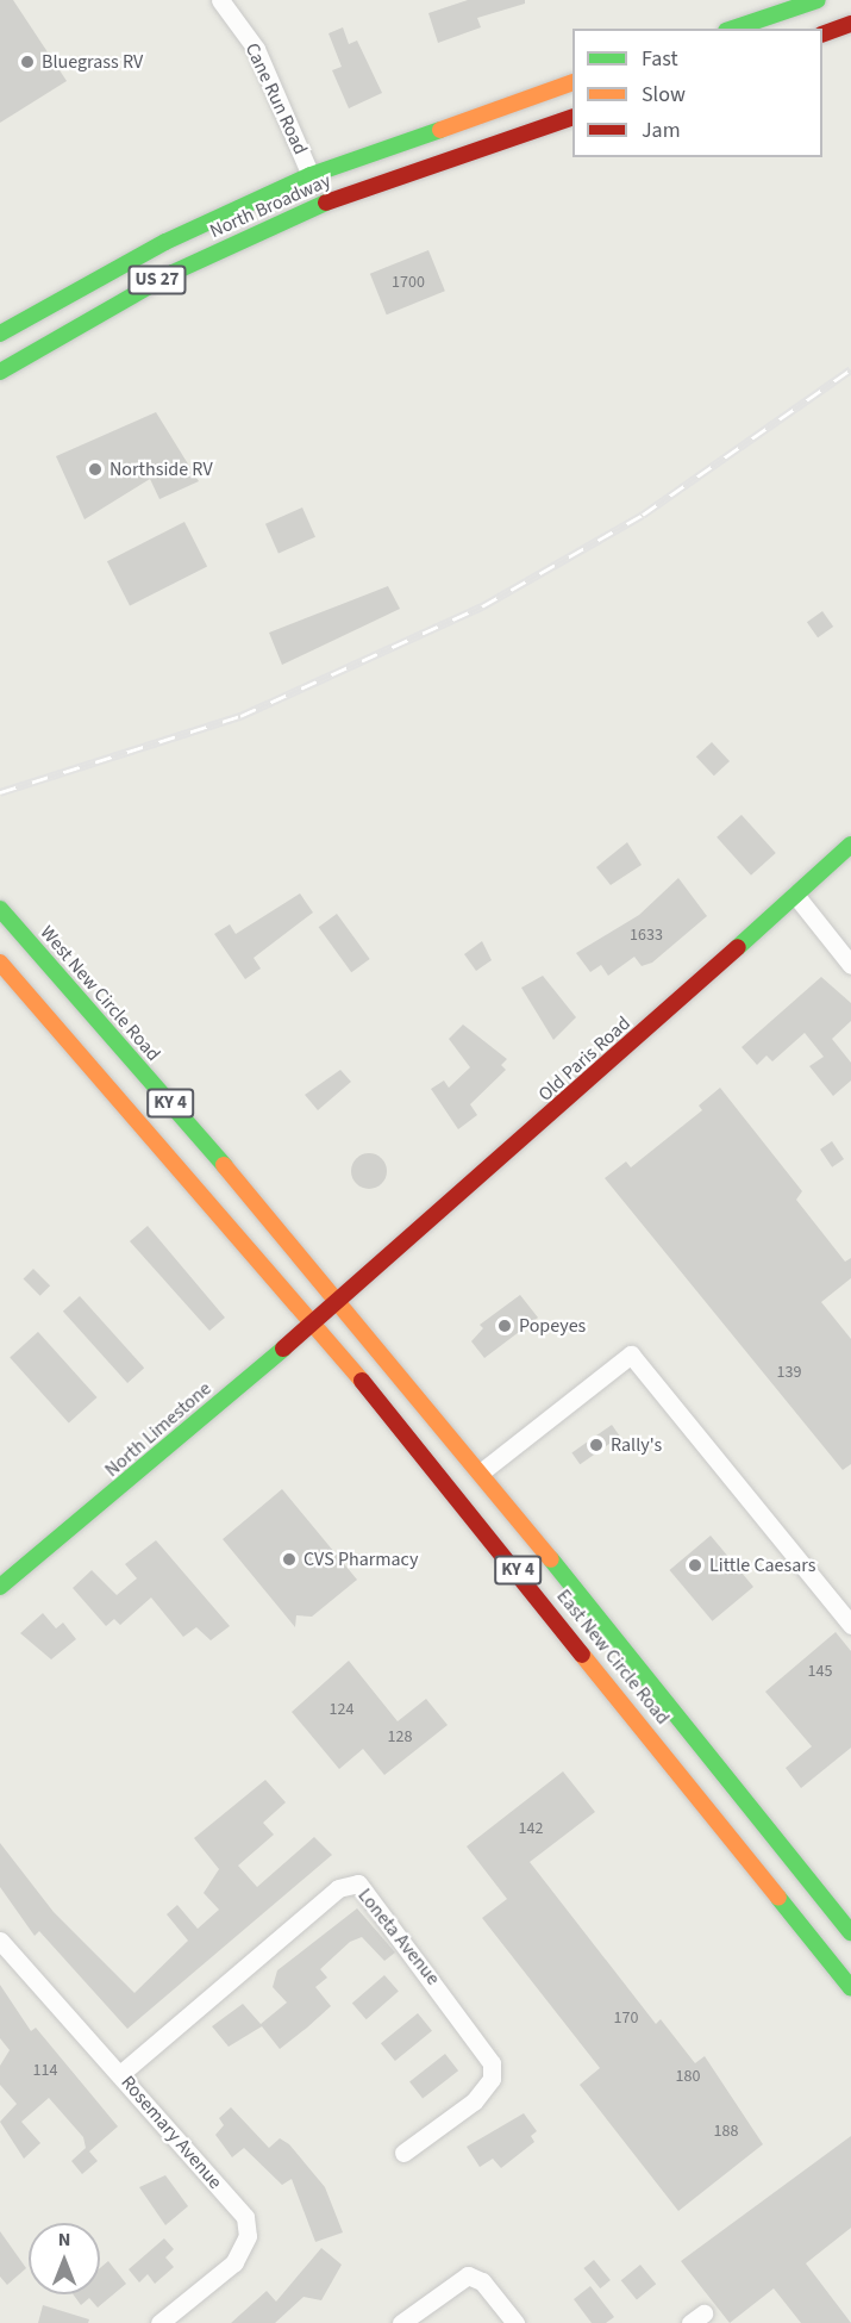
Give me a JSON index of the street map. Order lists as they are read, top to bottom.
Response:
{
  "streets": {
    "main road": [
      "North Broadway",
      "US 27",
      "West New Circle Road",
      "Old Paris Road",
      "KY 4",
      "North Limestone",
      "East New Circle Road"
    ],
    "street": ["Cane Run Road", "Loneta Avenue", "Rosemary Avenue"]
  },
  "crossings": [
    ["Cane Run Road", "North Broadway"],
    ["West New Circle Road", "Old Paris Road"],
    ["West New Circle Road", "North Limestone"],
    ["West New Circle Road", "East New Circle Road"],
    ["Old Paris Road", "North Limestone"],
    ["Old Paris Road", "East New Circle Road"],
    ["KY 4", "North Limestone"],
    ["KY 4", "East New Circle Road"],
    ["North Limestone", "East New Circle Road"],
    ["Loneta Avenue", "Rosemary Avenue"]
  ],
  "places": [
    "Bluegrass RV",
    "Northside RV",
    "Popeyes",
    "Rally's",
    "CVS Pharmacy",
    "Little Caesars"
  ],
  "house_numbers": [
    "1700",
    "1633",
    "139",
    "145",
    "124",
    "128",
    "142",
    "170",
    "114",
    "180",
    "188"
  ],
  "legend": ["Fast", "Slow", "Jam"],
  "north": "top"
}
